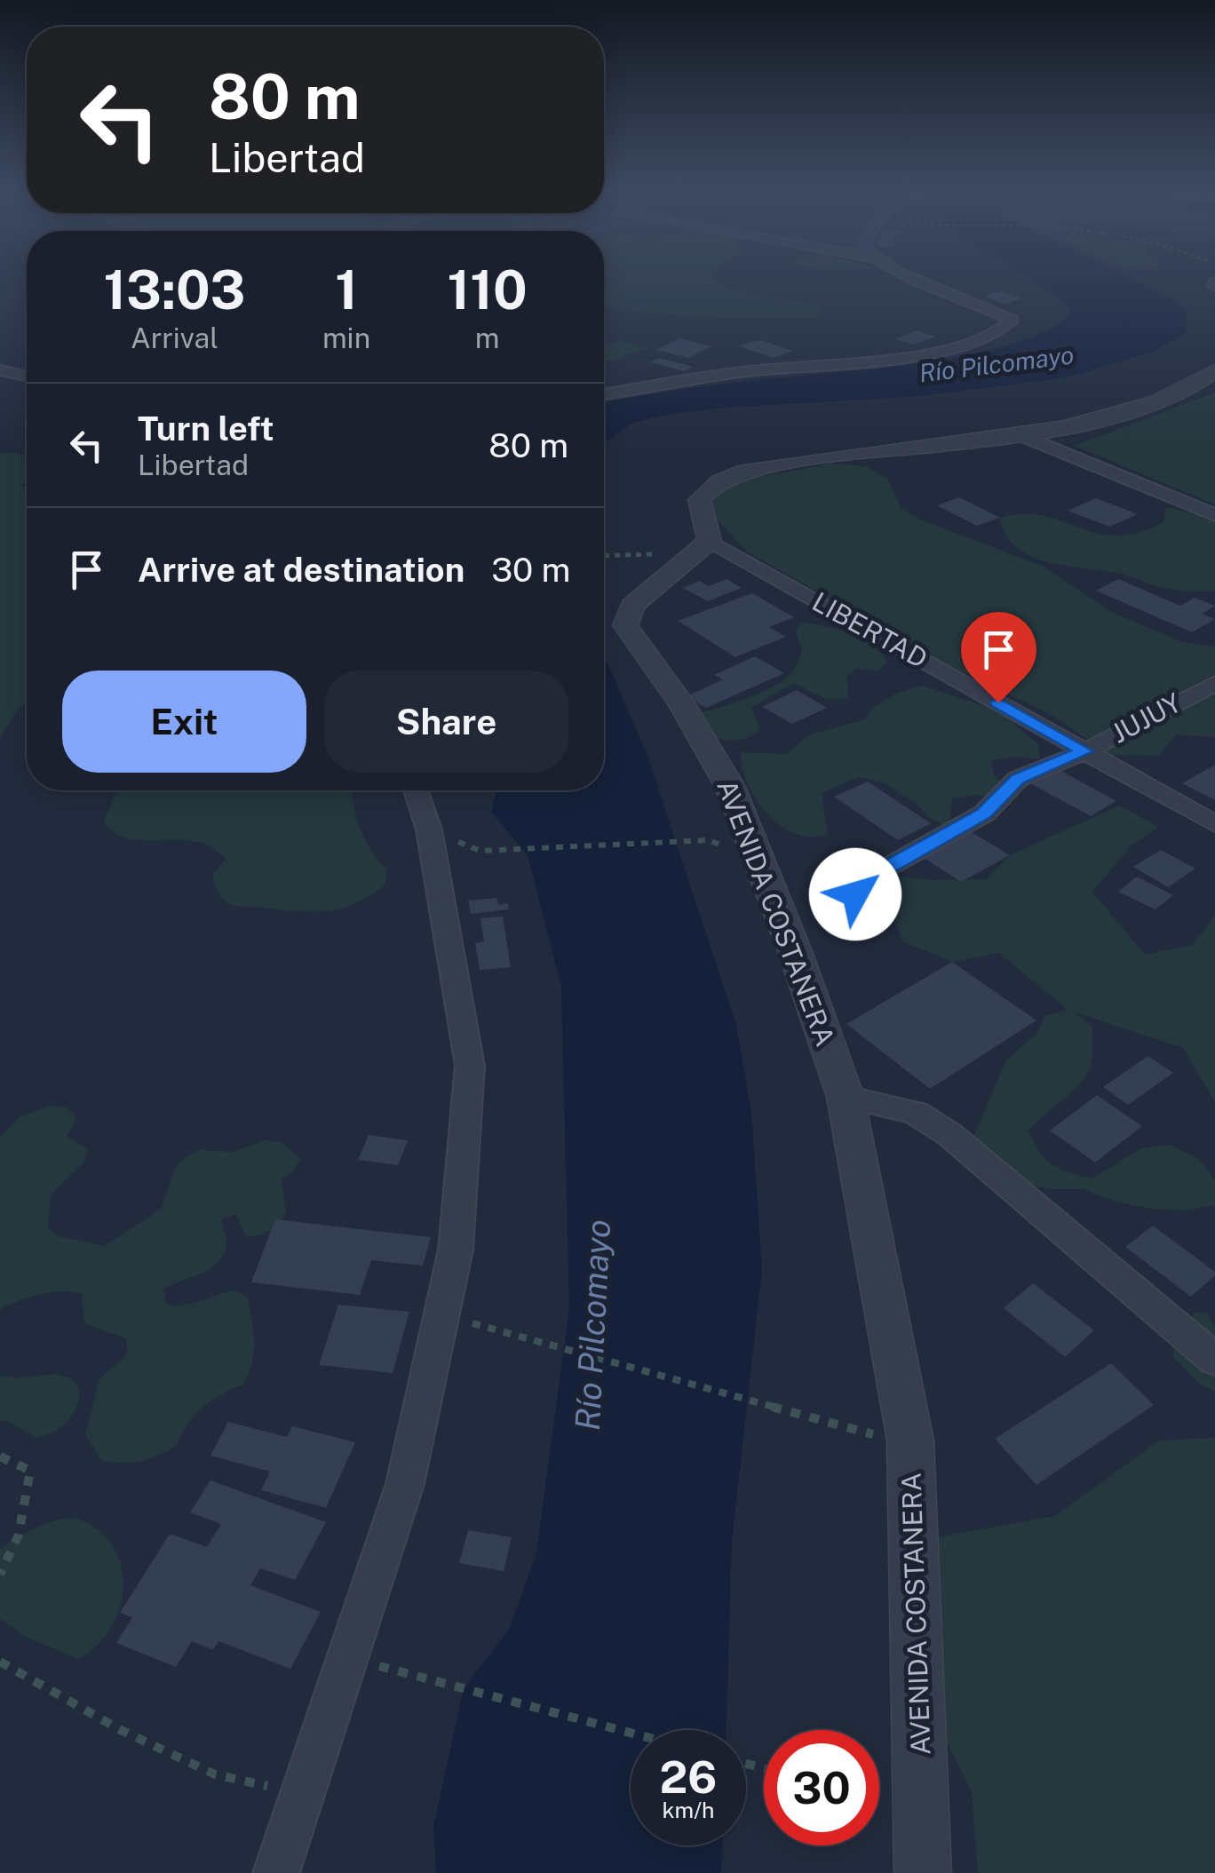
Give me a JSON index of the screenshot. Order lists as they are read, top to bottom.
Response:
{
  "streets": {
    "street": ["LIBERTAD", "JUJUY", "AVENIDA COSTANERA"]
  },
  "crossings": [
    ["LIBERTAD", "JUJUY"],
    ["LIBERTAD", "AVENIDA COSTANERA"]
  ],
  "water": ["Río Pilcomayo"],
  "page": {
    "turn": ["80 m", "Libertad"],
    "eta": [
      "13:03",
      "Arrival",
      "1",
      "min",
      "110",
      "m"
    ],
    "list": [
      {
        "name": "Turn left",
        "note": "Libertad",
        "value": "80 m"
      },
      {
        "name": "Arrive at destination",
        "value": "30 m"
      }
    ],
    "buttons": ["Exit", "Share"],
    "speed": "26 km/h",
    "limit": "30"
  }
}
